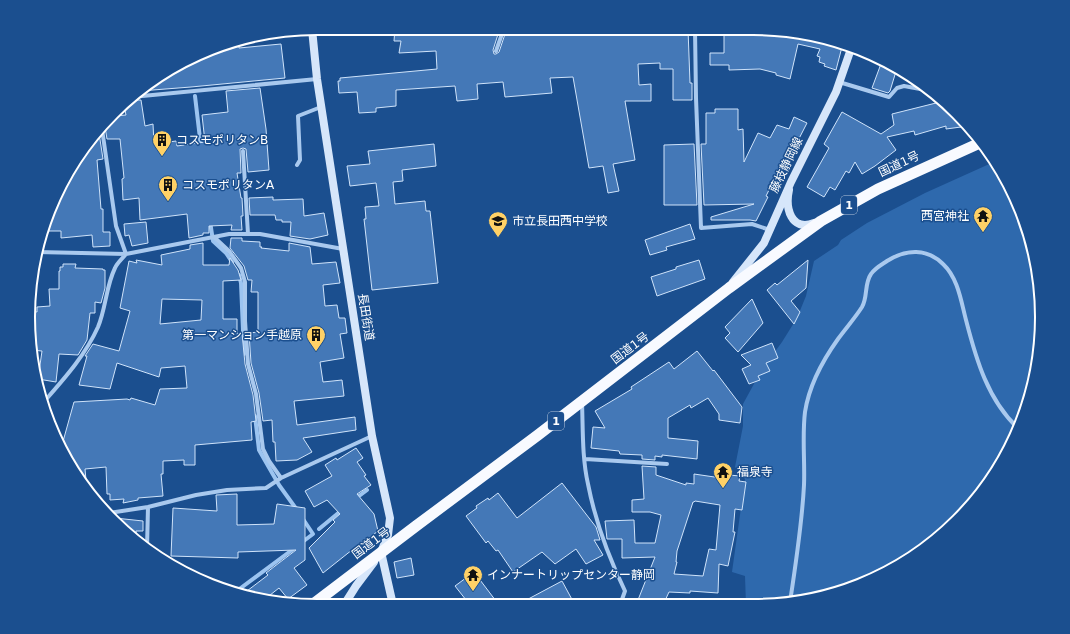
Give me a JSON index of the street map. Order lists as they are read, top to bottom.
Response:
{
  "streets": {
    "highway": ["国道1号", "1"],
    "main road": ["藤枝静岡線", "長田街道"]
  },
  "crossings": [
    ["国道1号", "藤枝静岡線"],
    ["国道1号", "長田街道"]
  ],
  "places": {
    "building": ["コスモポリタンB", "コスモポリタンA", "第一マンション手越原"],
    "temple": ["西宮神社", "福泉寺", "インナートリップセンター静岡"],
    "school or university": ["市立長田西中学校"]
  }
}
